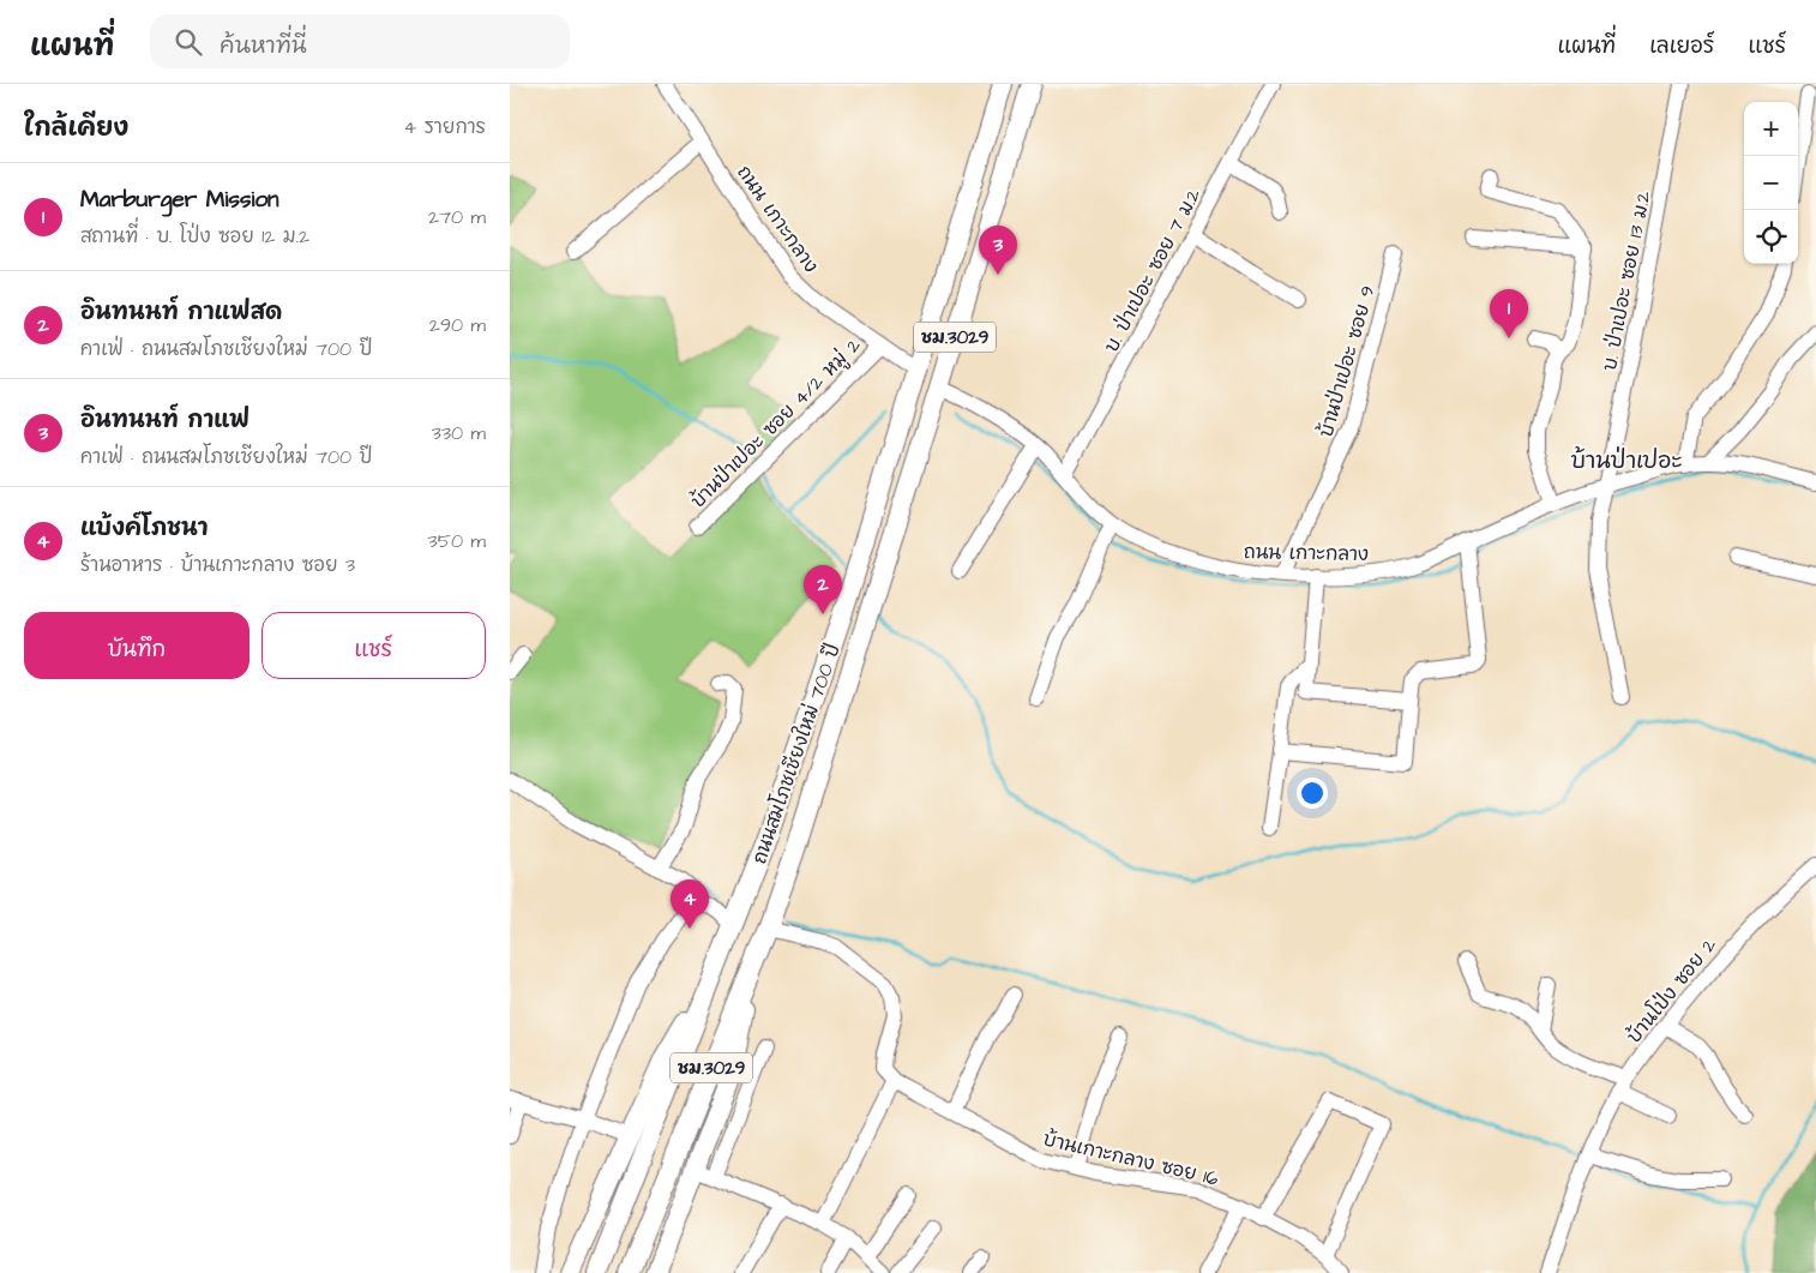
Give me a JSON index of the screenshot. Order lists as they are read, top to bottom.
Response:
{
  "streets": {
    "main road": ["ชม.3029", "ถนนสมโภชเชียงใหม่ 700 ปี"],
    "street": [
      "ถนน เกาะกลาง",
      "บ. ป่าเปอะ ซอย 7 ม.2",
      "บ. ป่าเปอะ ซอย 13 ม.2",
      "บ้านป่าเปอะ ซอย 9",
      "บ้านป่าเปอะ ซอย 4/2 หมู่ 2",
      "บ้านโป่ง ซอย 2",
      "บ้านเกาะกลาง ซอย 16"
    ]
  },
  "crossings": [
    ["ถนน เกาะกลาง", "บ. ป่าเปอะ ซอย 7 ม.2"],
    ["ถนน เกาะกลาง", "บ. ป่าเปอะ ซอย 13 ม.2"],
    ["ถนน เกาะกลาง", "บ้านป่าเปอะ ซอย 9"],
    ["ถนน เกาะกลาง", "บ้านป่าเปอะ ซอย 4/2 หมู่ 2"],
    ["ถนน เกาะกลาง", "ถนนสมโภชเชียงใหม่ 700 ปี"]
  ],
  "districts": ["บ้านป่าเปอะ"],
  "page": {
    "header": "แผนที่",
    "search": "ค้นหาที่นี่",
    "nav": ["แผนที่", "เลเยอร์", "แชร์"],
    "heading": ["ใกล้เคียง", "4 รายการ"],
    "map_buttons": ["+", "−"],
    "list": [
      {
        "mark": "1",
        "name": "Marburger Mission",
        "note": "สถานที่ · บ. โป่ง ซอย 12 ม.2",
        "value": "270 m"
      },
      {
        "mark": "2",
        "name": "อินทนนท์ กาแฟสด",
        "note": "คาเฟ่ · ถนนสมโภชเชียงใหม่ 700 ปี",
        "value": "290 m"
      },
      {
        "mark": "3",
        "name": "อินทนนท์ กาแฟ",
        "note": "คาเฟ่ · ถนนสมโภชเชียงใหม่ 700 ปี",
        "value": "330 m"
      },
      {
        "mark": "4",
        "name": "แบ้งค์โภชนา",
        "note": "ร้านอาหาร · บ้านเกาะกลาง ซอย 3",
        "value": "350 m"
      }
    ],
    "pins": [
      "3",
      "1",
      "2",
      "4"
    ],
    "buttons": ["บันทึก", "แชร์"]
  }
}
